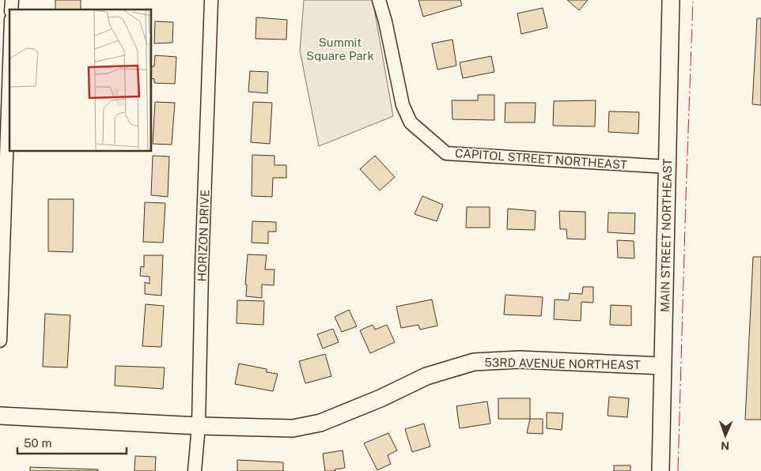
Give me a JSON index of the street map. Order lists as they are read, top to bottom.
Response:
{
  "streets": {
    "street": [
      "CAPITOL STREET NORTHEAST",
      "HORIZON DRIVE",
      "MAIN STREET NORTHEAST",
      "53RD AVENUE NORTHEAST"
    ]
  },
  "crossings": [
    ["CAPITOL STREET NORTHEAST", "MAIN STREET NORTHEAST"],
    ["HORIZON DRIVE", "53RD AVENUE NORTHEAST"],
    ["MAIN STREET NORTHEAST", "53RD AVENUE NORTHEAST"]
  ],
  "parks": ["Summit Square Park"],
  "scale_bar": "50 m",
  "north": "bottom"
}
